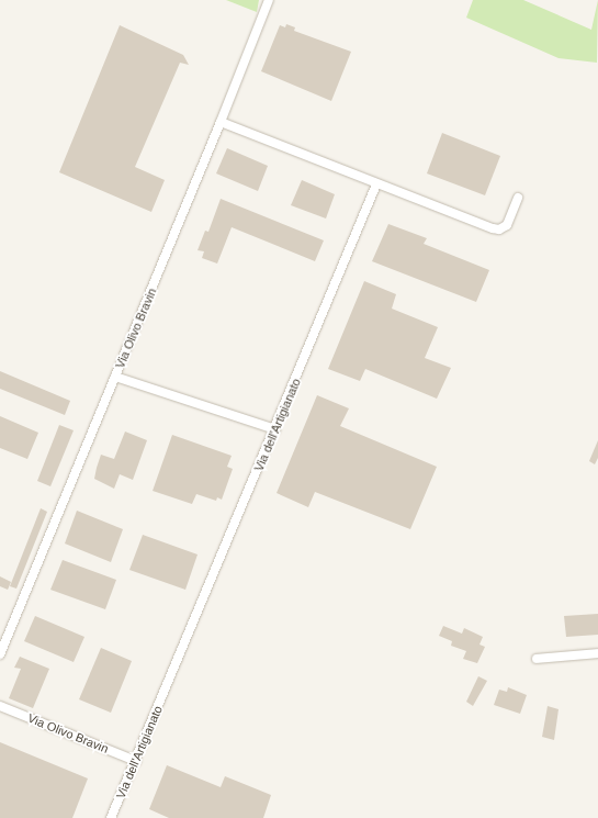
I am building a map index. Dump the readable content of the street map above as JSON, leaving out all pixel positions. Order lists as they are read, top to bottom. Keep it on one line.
{"streets":{"street":["Via Olivo Bravin","Via dell'Artigianato"]},"crossings":[["Via Olivo Bravin","Via dell'Artigianato"]]}
